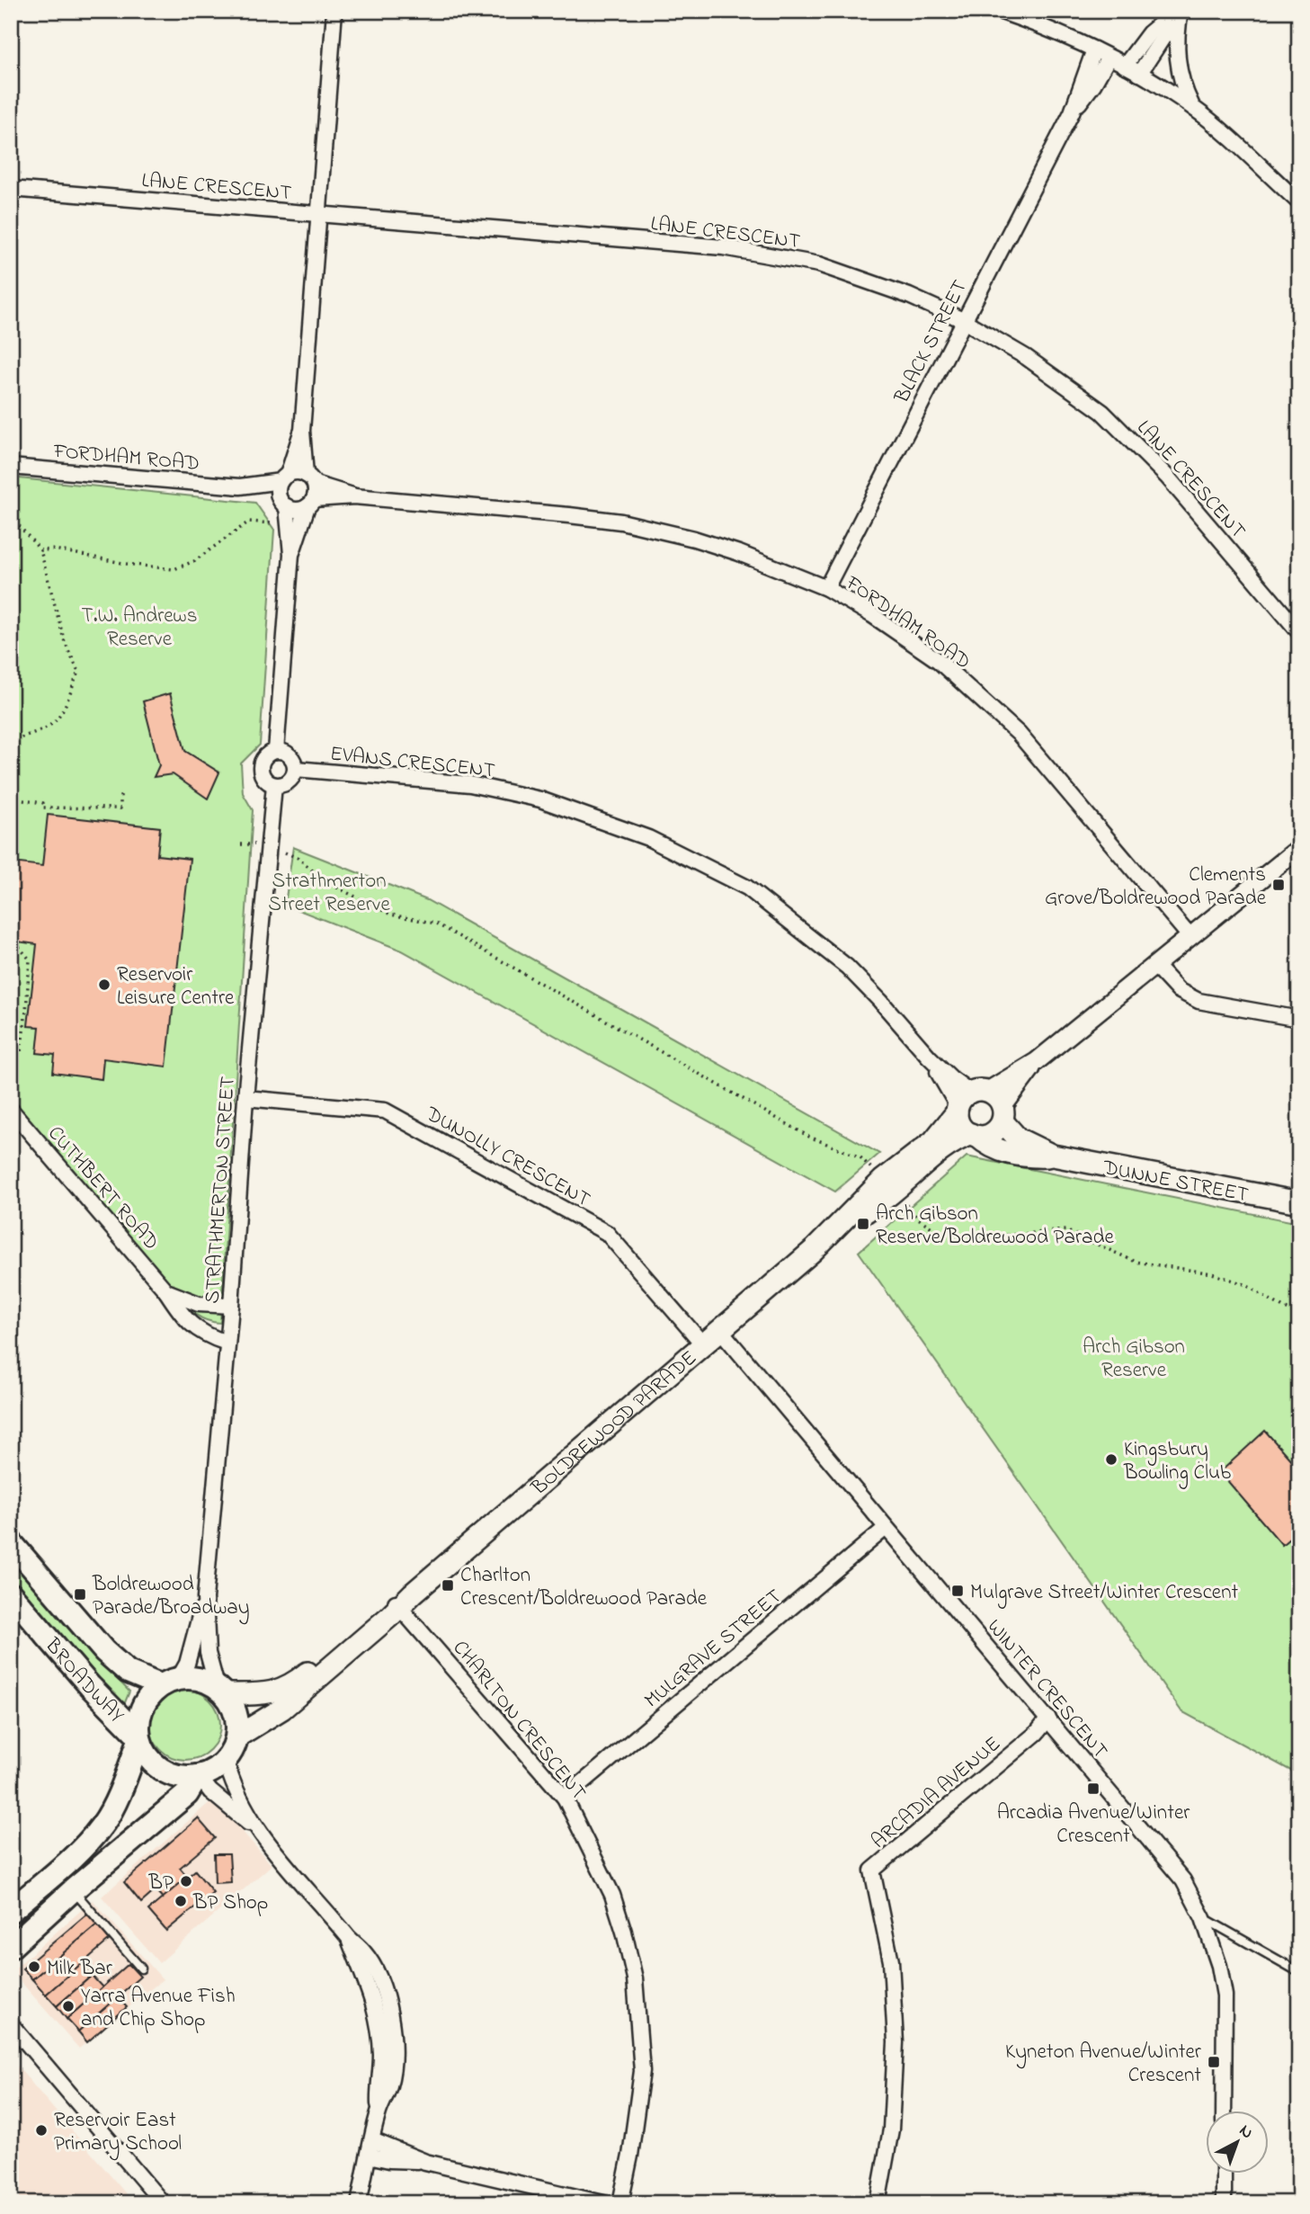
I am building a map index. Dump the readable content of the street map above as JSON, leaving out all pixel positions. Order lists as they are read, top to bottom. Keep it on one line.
{"streets":{"main road":["DUNNE STREET","BOLDREWOOD PARADE","BROADWAY"],"street":["LANE CRESCENT","BLACK STREET","FORDHAM ROAD","EVANS CRESCENT","DUNOLLY CRESCENT","CUTHBERT ROAD","STRATHMERTON STREET","MULGRAVE STREET","WINTER CRESCENT","CHARLTON CRESCENT","ARCADIA AVENUE"]},"crossings":[["LANE CRESCENT","BLACK STREET"],["BLACK STREET","FORDHAM ROAD"],["FORDHAM ROAD","BOLDREWOOD PARADE"],["EVANS CRESCENT","DUNNE STREET"],["EVANS CRESCENT","STRATHMERTON STREET"],["EVANS CRESCENT","BOLDREWOOD PARADE"],["DUNOLLY CRESCENT","STRATHMERTON STREET"],["DUNOLLY CRESCENT","BOLDREWOOD PARADE"],["DUNNE STREET","BOLDREWOOD PARADE"],["CUTHBERT ROAD","STRATHMERTON STREET"],["STRATHMERTON STREET","BOLDREWOOD PARADE"],["STRATHMERTON STREET","BROADWAY"],["BOLDREWOOD PARADE","BROADWAY"],["BOLDREWOOD PARADE","WINTER CRESCENT"],["BOLDREWOOD PARADE","CHARLTON CRESCENT"],["MULGRAVE STREET","WINTER CRESCENT"],["MULGRAVE STREET","CHARLTON CRESCENT"],["WINTER CRESCENT","ARCADIA AVENUE"]],"parks":["T.W. Andrews Reserve","Strathmerton Street Reserve","Arch Gibson Reserve"],"places":{"transit":["Clements Grove/Boldrewood Parade","Arch Gibson Reserve/Boldrewood Parade","Charlton Crescent/Boldrewood Parade","Mulgrave Street/Winter Crescent","Boldrewood Parade/Broadway","Arcadia Avenue/Winter Crescent","Kyneton Avenue/Winter Crescent"],"other":["Reservoir Leisure Centre","Kingsbury Bowling Club","BP","BP Shop","Milk Bar","Yarra Avenue Fish and Chip Shop","Reservoir East Primary School"]},"north":"top right"}
